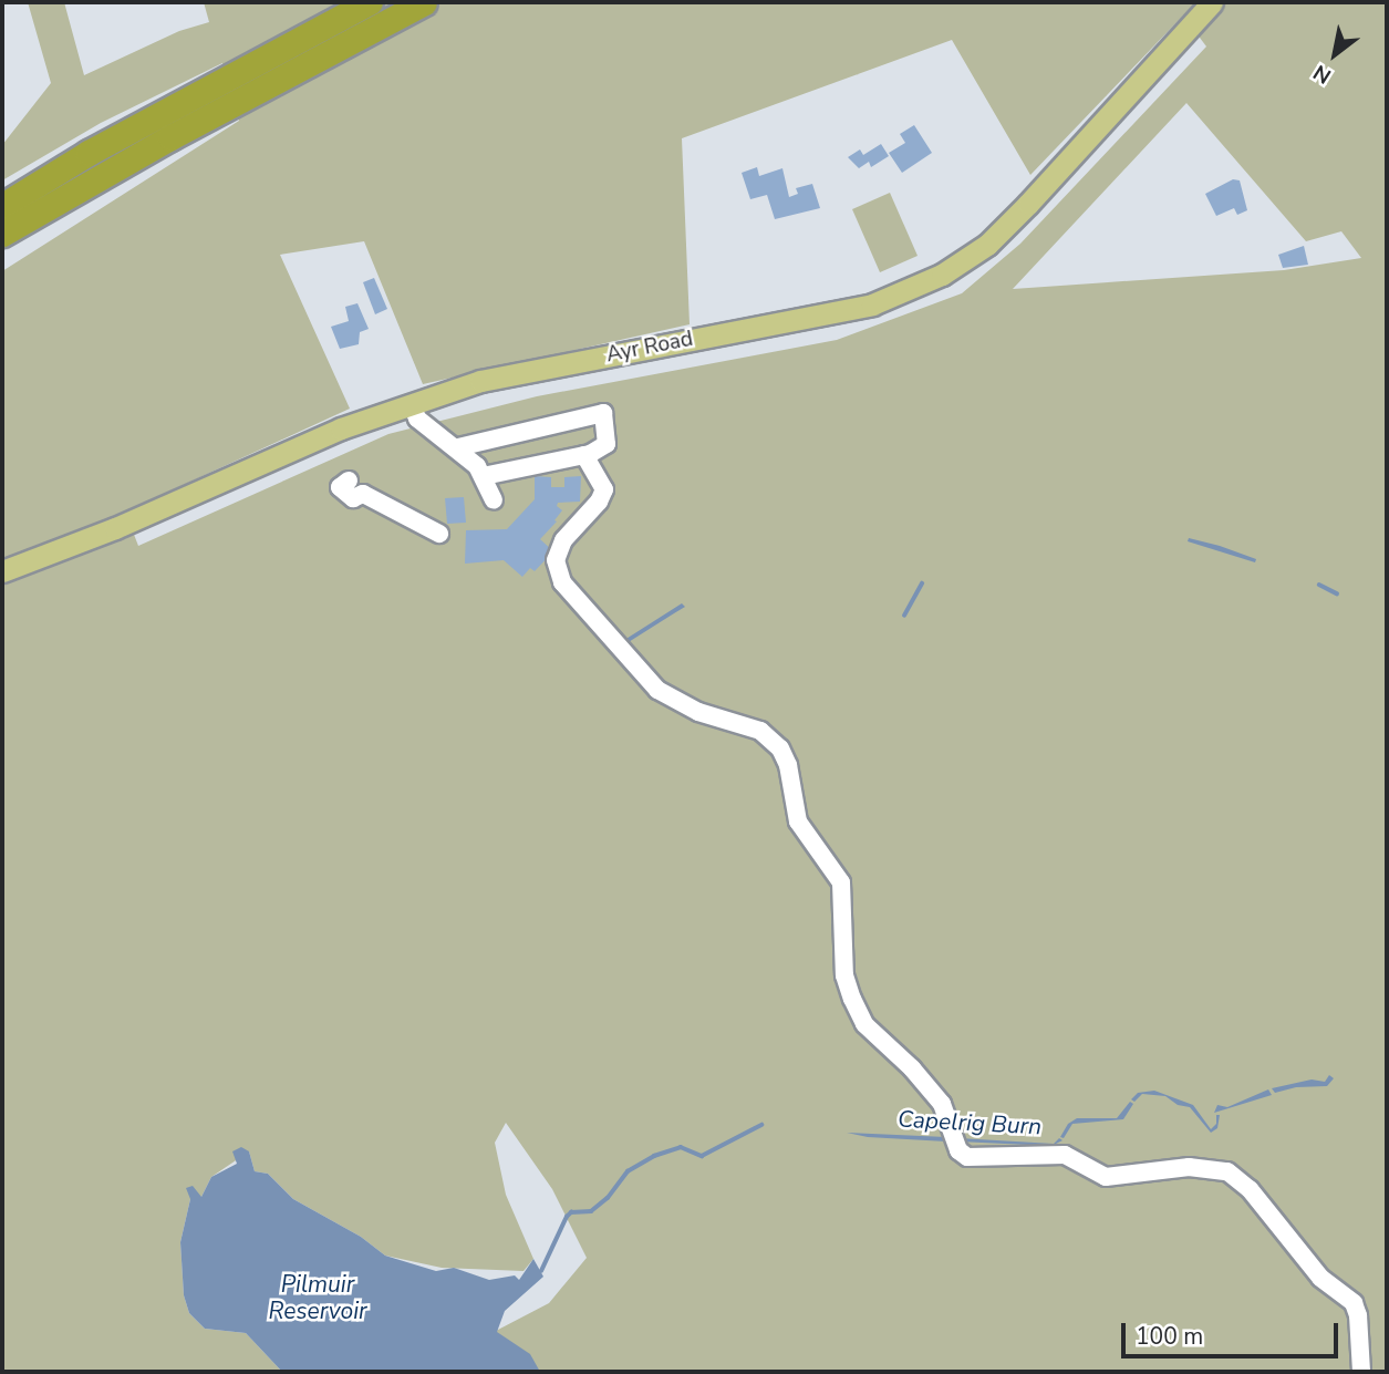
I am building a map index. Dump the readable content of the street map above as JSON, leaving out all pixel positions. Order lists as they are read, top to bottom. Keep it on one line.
{"streets":{"main road":["Ayr Road"]},"water":["Capelrig Burn","Pilmuir Reservoir"],"scale_bar":"100 m","north":"bottom left"}
